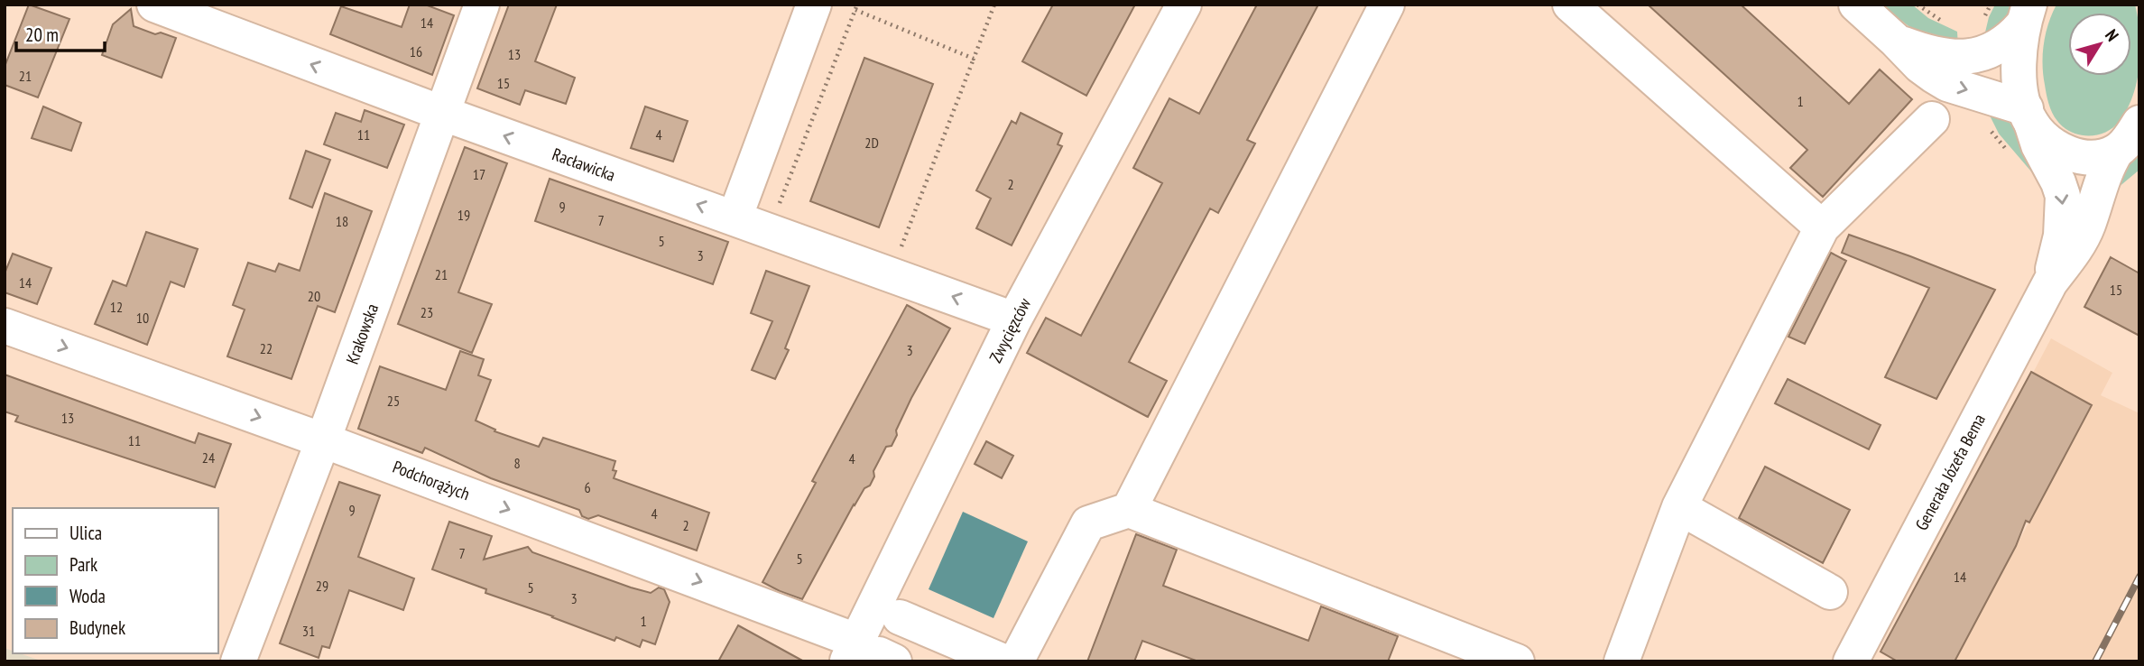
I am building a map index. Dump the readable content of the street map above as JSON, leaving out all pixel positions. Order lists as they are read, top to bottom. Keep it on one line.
{"streets":{"street":["Racławicka","Zwycięzców","Krakowska","Generała Józefa Bema","Podchorążych"]},"crossings":[["Racławicka","Zwycięzców"],["Racławicka","Krakowska"],["Zwycięzców","Podchorążych"],["Krakowska","Podchorążych"]],"one_way":["Racławicka","Podchorążych"],"house_numbers":["14","16","13","21","15","1","11","4","2D","17","2","9","19","7","18","5","3","21","14","15","20","12","23","10","22","3","25","13","11","24","4","8","6","9","4","2","7","5","14","29","5","3","1","31"],"legend":["Ulica","Park","Woda","Budynek"],"scale_bar":"20 m","north":"top right"}
